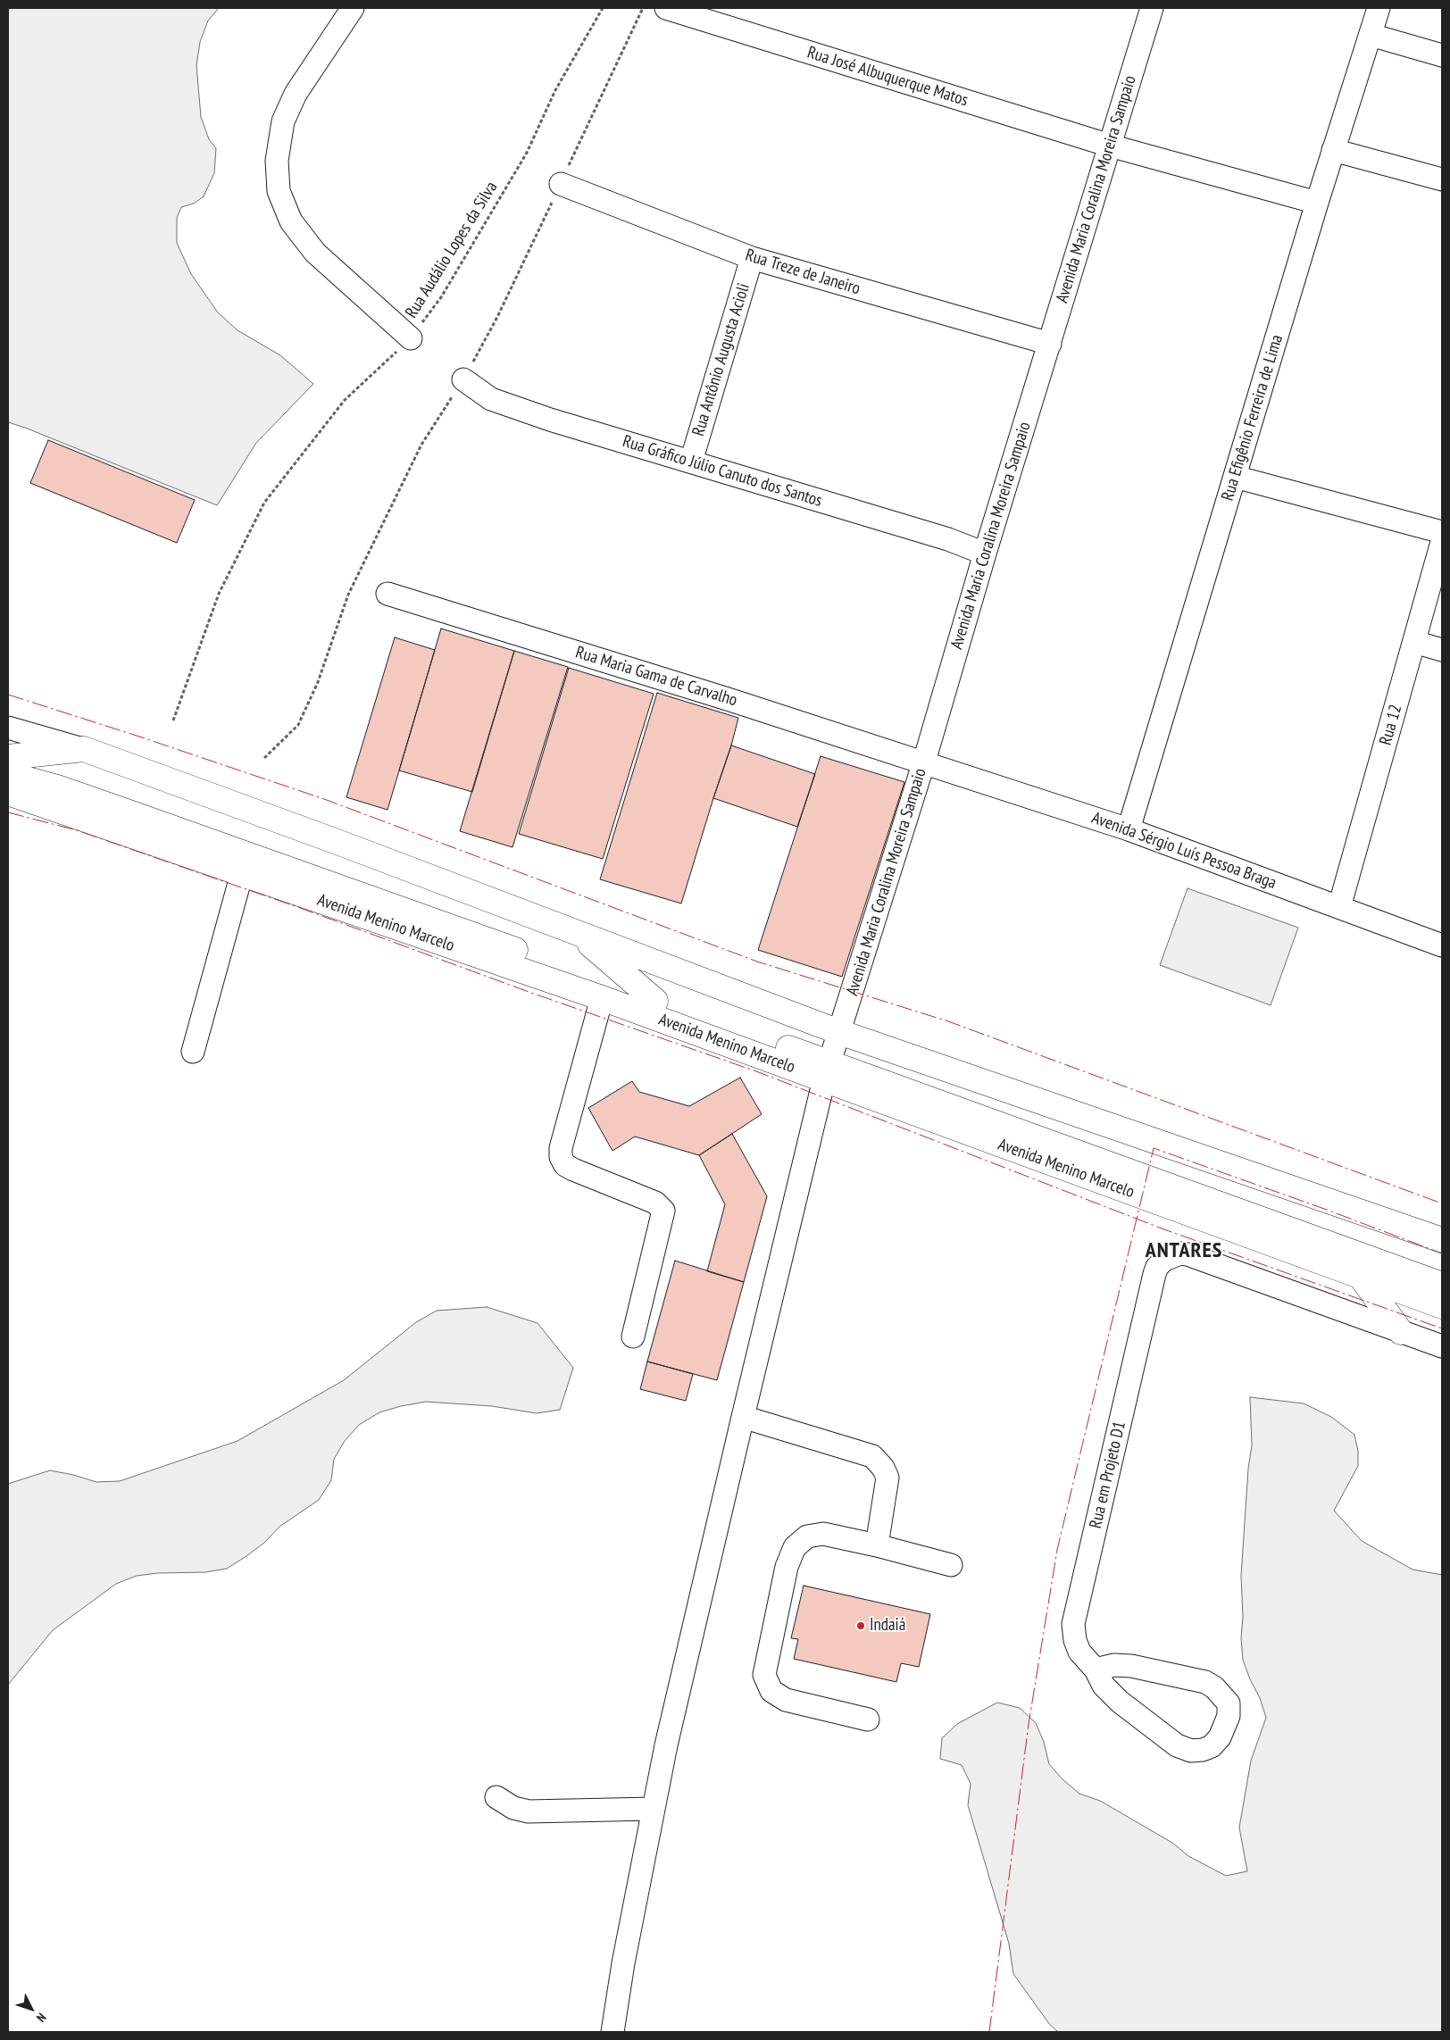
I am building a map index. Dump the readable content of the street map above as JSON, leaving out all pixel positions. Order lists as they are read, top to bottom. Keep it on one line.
{"streets":{"main road":["Avenida Menino Marcelo"],"street":["Rua José Albuquerque Matos","Avenida Maria Coralina Moreira Sampaio","Rua Treze de Janeiro","Rua Antônio Augusta Acioli","Rua Efigênio Ferreira de Lima","Rua Gráfico Júlio Canuto dos Santos","Rua Maria Gama de Carvalho","Rua 12","Avenida Sérgio Luís Pessoa Braga","Rua em Projeto D1"],"path":["Rua Audálio Lopes da Silva"]},"crossings":[["Rua José Albuquerque Matos","Avenida Maria Coralina Moreira Sampaio"],["Rua José Albuquerque Matos","Rua Efigênio Ferreira de Lima"],["Avenida Maria Coralina Moreira Sampaio","Rua Treze de Janeiro"],["Avenida Maria Coralina Moreira Sampaio","Rua Gráfico Júlio Canuto dos Santos"],["Avenida Maria Coralina Moreira Sampaio","Rua Maria Gama de Carvalho"],["Avenida Maria Coralina Moreira Sampaio","Avenida Sérgio Luís Pessoa Braga"],["Avenida Maria Coralina Moreira Sampaio","Avenida Menino Marcelo"],["Rua Treze de Janeiro","Rua Antônio Augusta Acioli"],["Rua Antônio Augusta Acioli","Rua Gráfico Júlio Canuto dos Santos"],["Rua Efigênio Ferreira de Lima","Avenida Sérgio Luís Pessoa Braga"],["Rua Maria Gama de Carvalho","Avenida Sérgio Luís Pessoa Braga"],["Rua 12","Avenida Sérgio Luís Pessoa Braga"]],"districts":["ANTARES"],"places":["Indaiá"],"north":"bottom right"}
